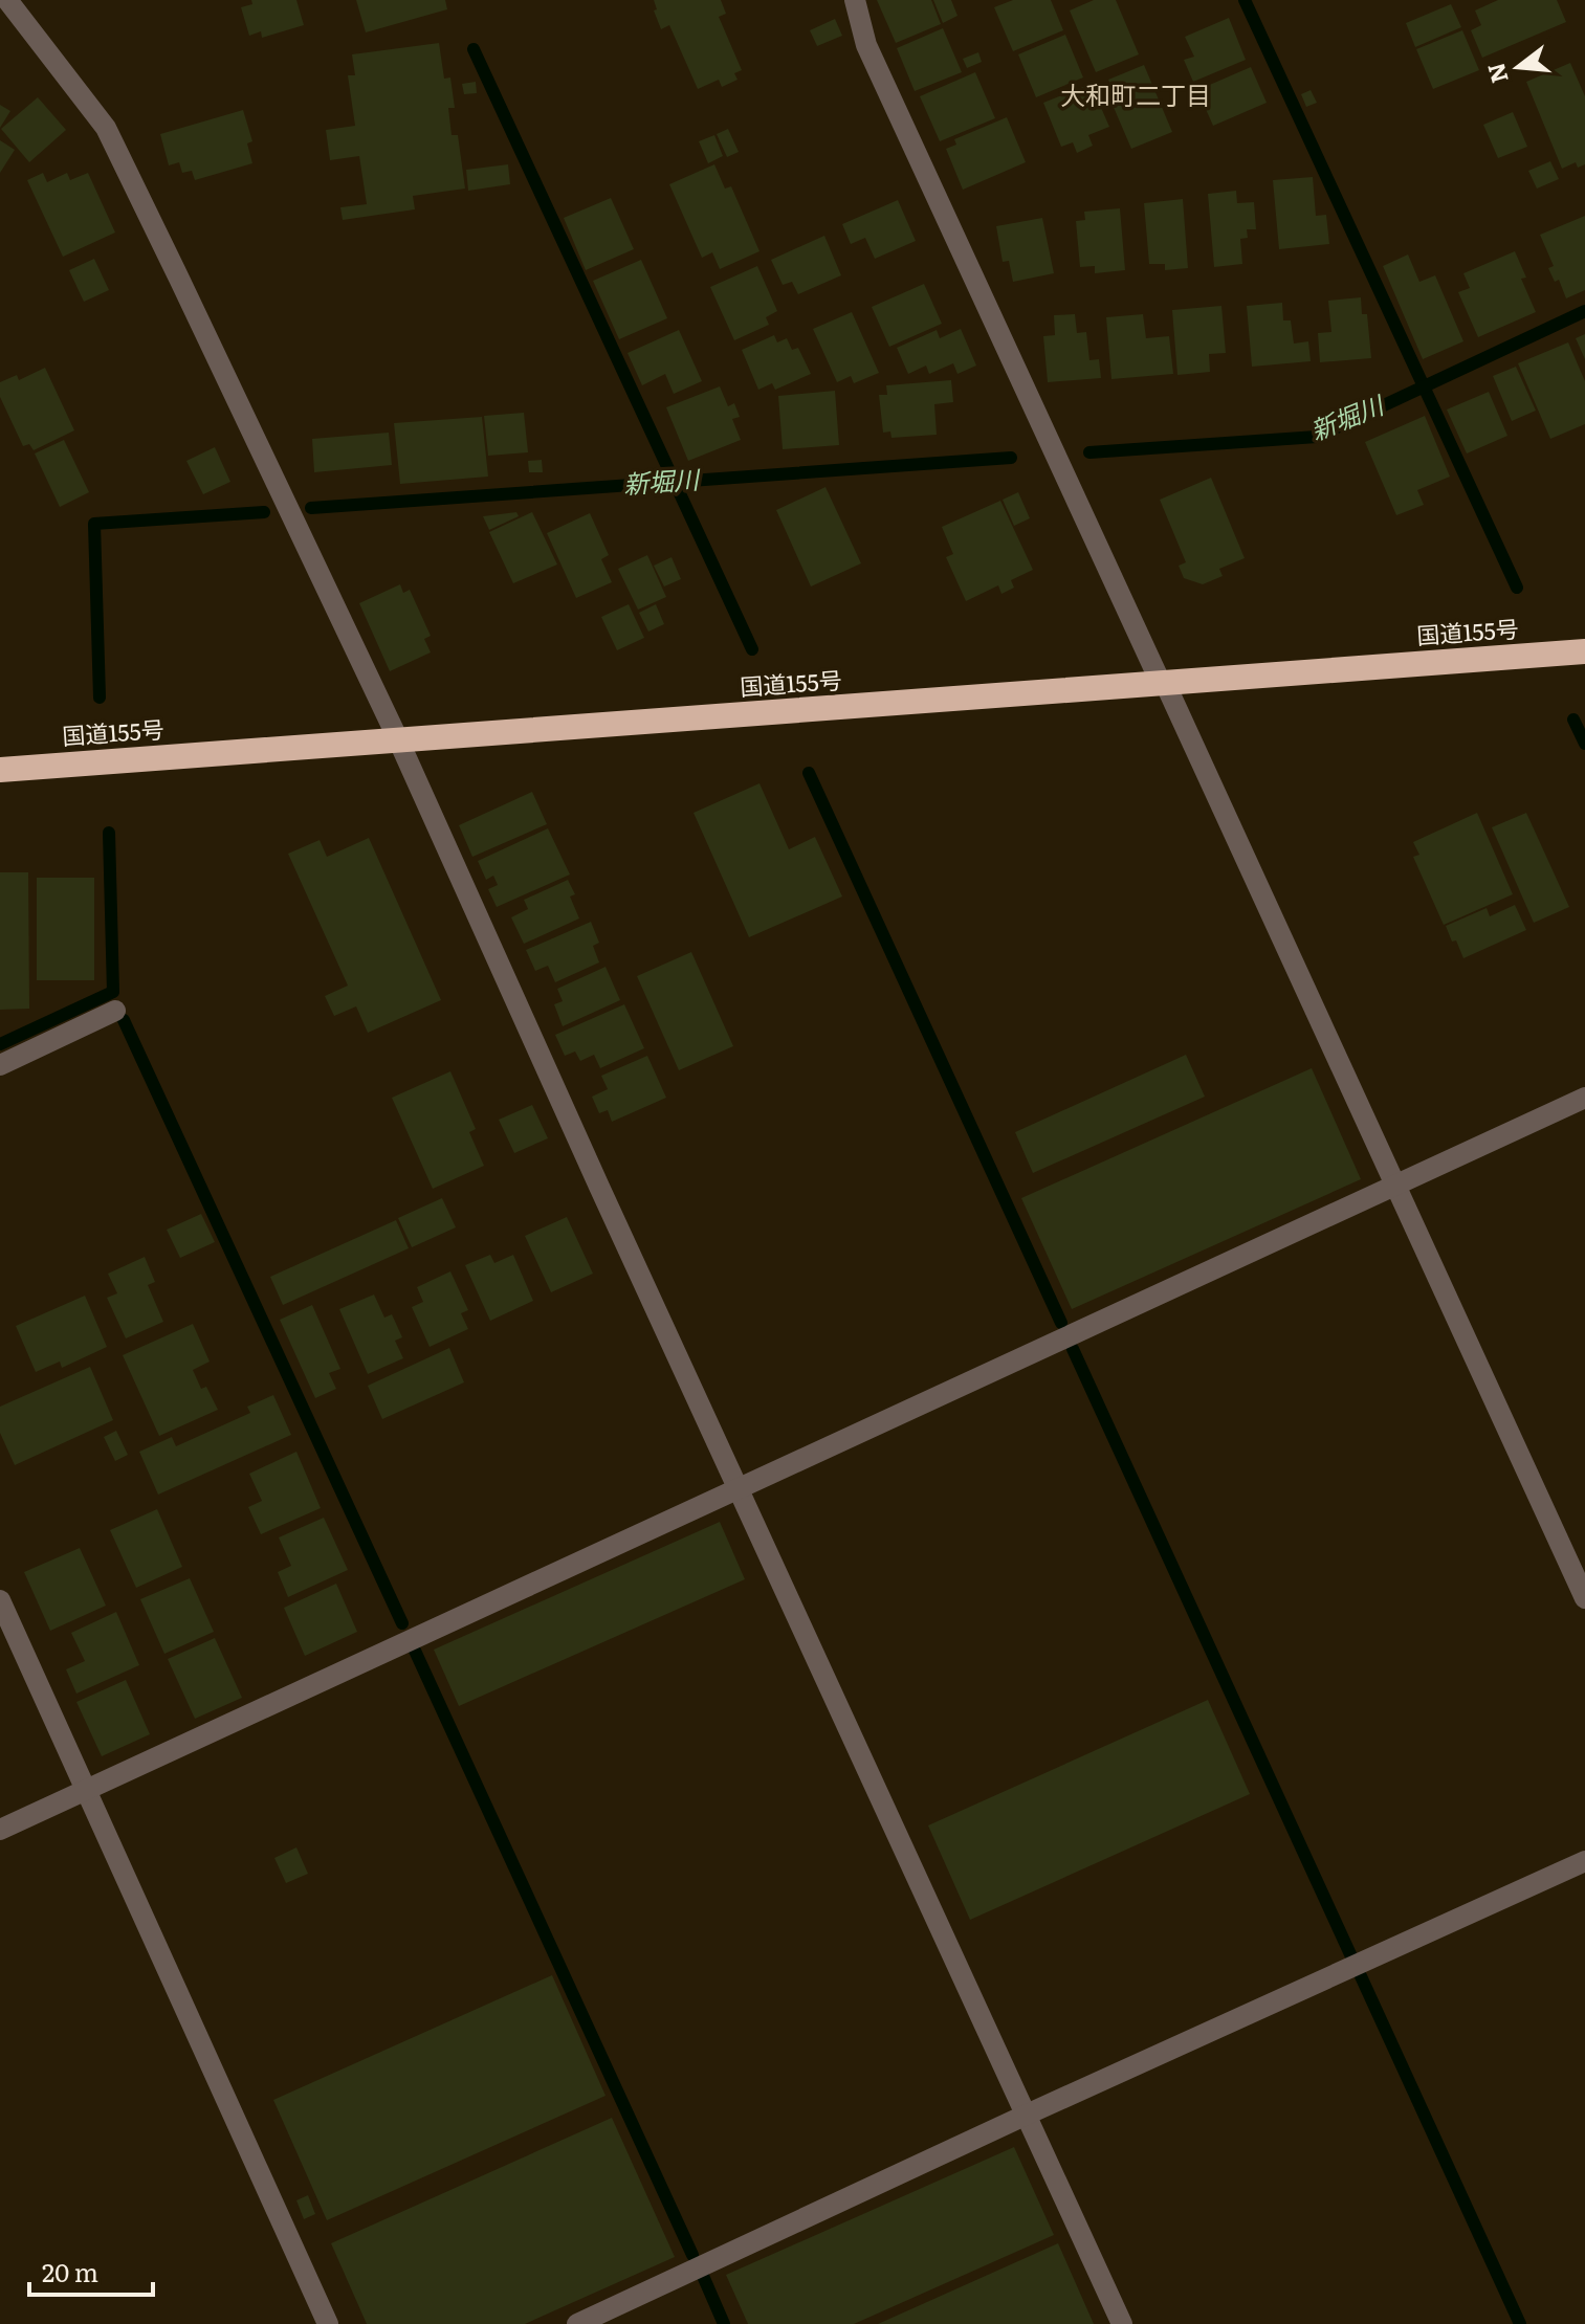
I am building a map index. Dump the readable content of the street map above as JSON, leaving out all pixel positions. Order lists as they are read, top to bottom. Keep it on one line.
{"streets":{"highway":["国道155号"]},"districts":["大和町二丁目"],"water":["新堀川"],"scale_bar":"20 m","north":"left"}
